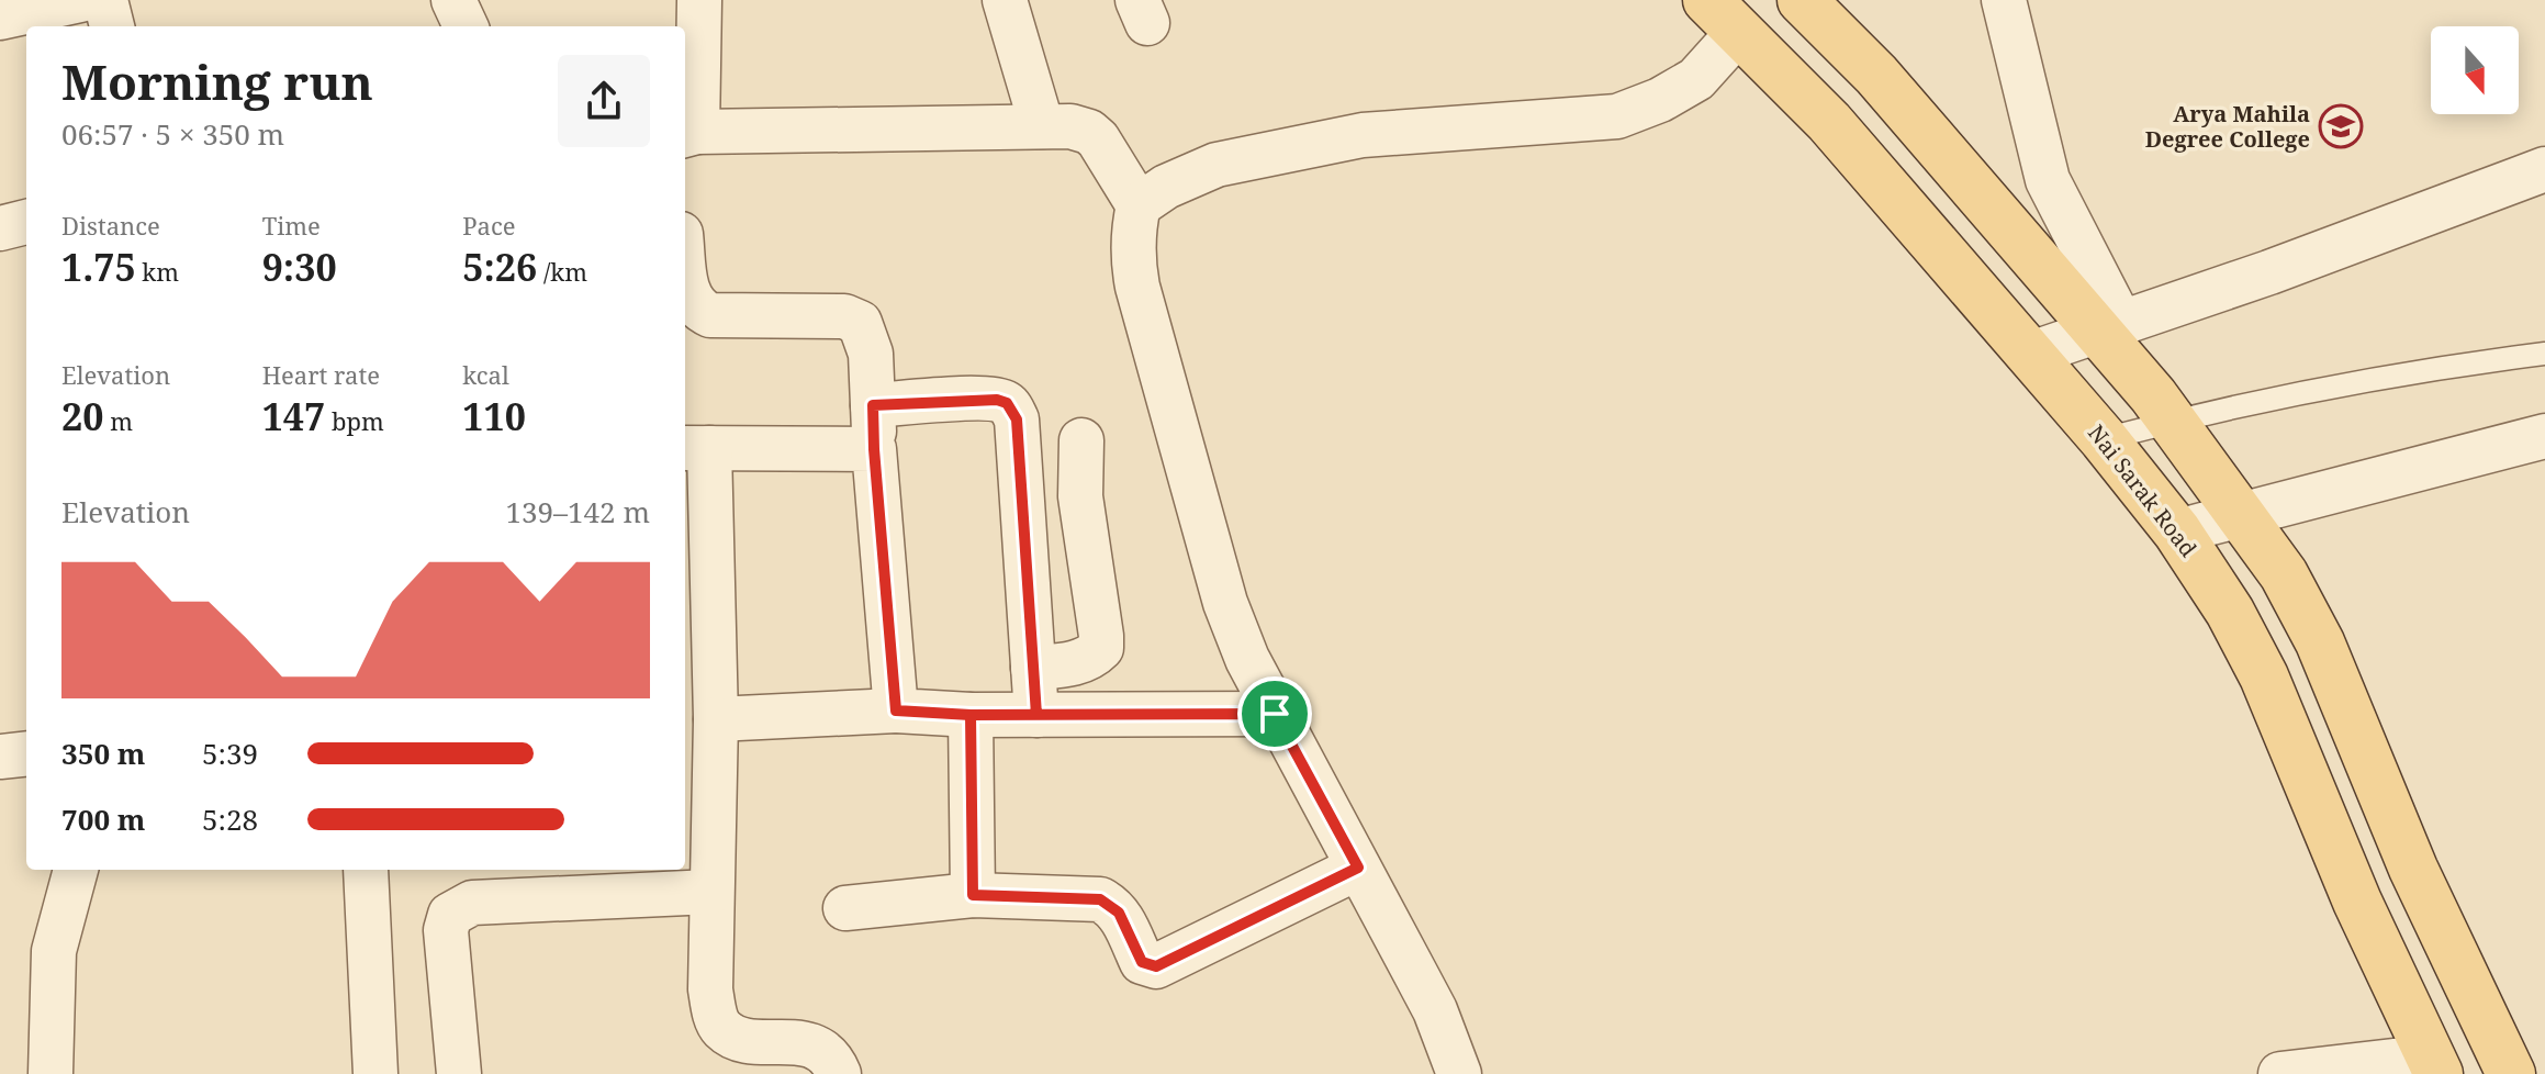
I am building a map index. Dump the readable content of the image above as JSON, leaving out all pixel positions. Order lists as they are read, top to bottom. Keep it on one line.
{"streets":{"main road":["Nai Sarak Road"]},"places":{"school or university":["Arya Mahila Degree College"]},"north":"bottom","page":{"heading":["Morning run","06:57 · 5 × 350 m"],"stats":[["Distance","1.75 km"],["Time","9:30"],["Pace","5:26 /km"],["Elevation","20 m"],["Heart rate","147 bpm"],["kcal","110"]],"chart":["Elevation","139–142 m"],"list":[{"name":"350 m","note":"5:39"},{"name":"700 m","note":"5:28"}]}}
